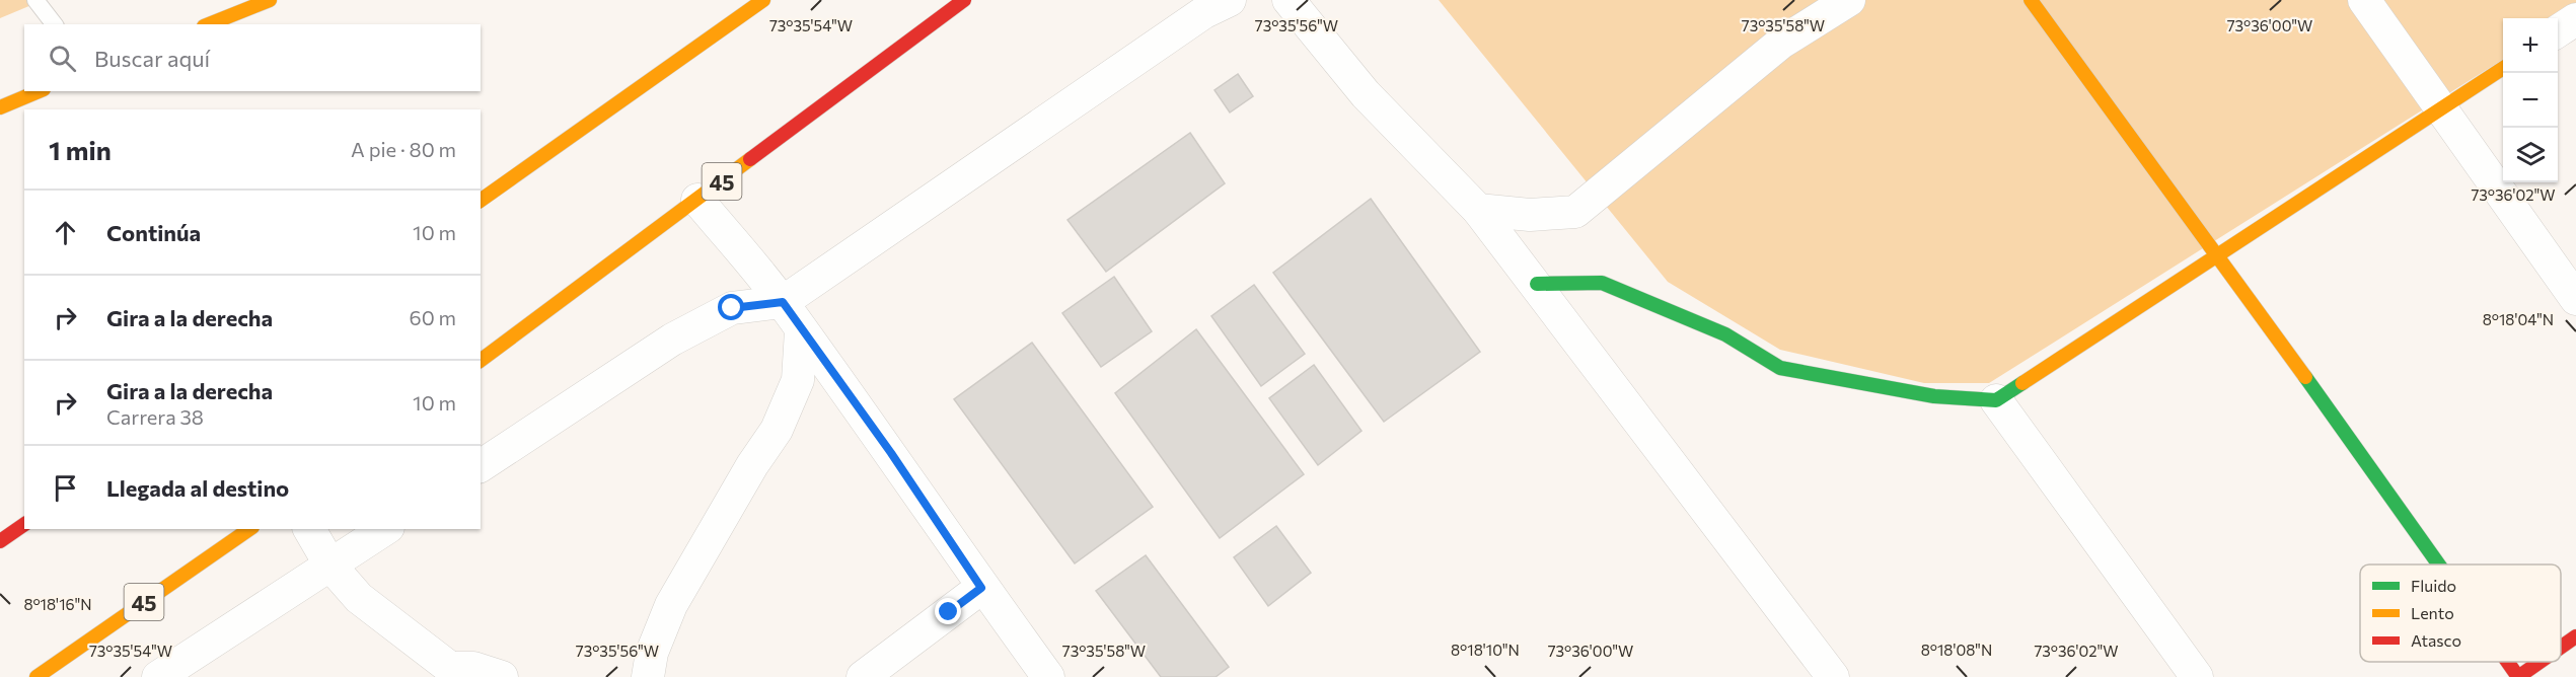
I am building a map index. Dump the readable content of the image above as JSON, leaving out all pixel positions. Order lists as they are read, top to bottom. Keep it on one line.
{"streets":{"main road":["45"]},"legend":["Fluido","Lento","Atasco"],"page":{"map_buttons":["+","−"],"search":"Buscar aquí","heading":["1 min","A pie · 80 m"],"list":[["Continúa","10 m"],["Gira a la derecha","60 m"],["Gira a la derecha","Carrera 38","10 m"],"Llegada al destino"]},"coordinates":["73°35'54\"W","73°35'56\"W","73°35'58\"W","73°36'00\"W","73°36'02\"W","8°18'04\"N","8°18'16\"N","8°18'10\"N","8°18'08\"N"]}
